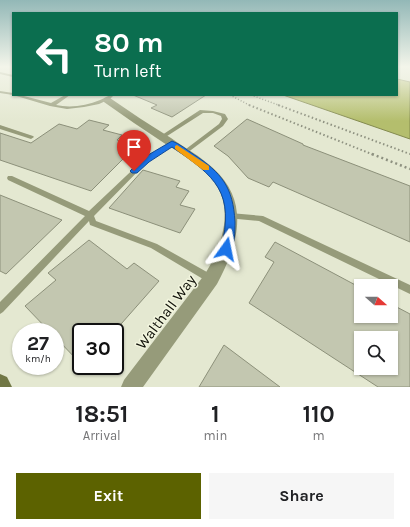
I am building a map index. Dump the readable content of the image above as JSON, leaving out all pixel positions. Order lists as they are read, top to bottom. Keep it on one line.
{"streets":{"street":["Walthall Way"]},"north":"right","page":{"turn":["80 m","Turn left"],"speed":"27 km/h","limit":"30","eta":["18:51","Arrival","1","min","110","m"],"buttons":["Exit","Share"]}}
